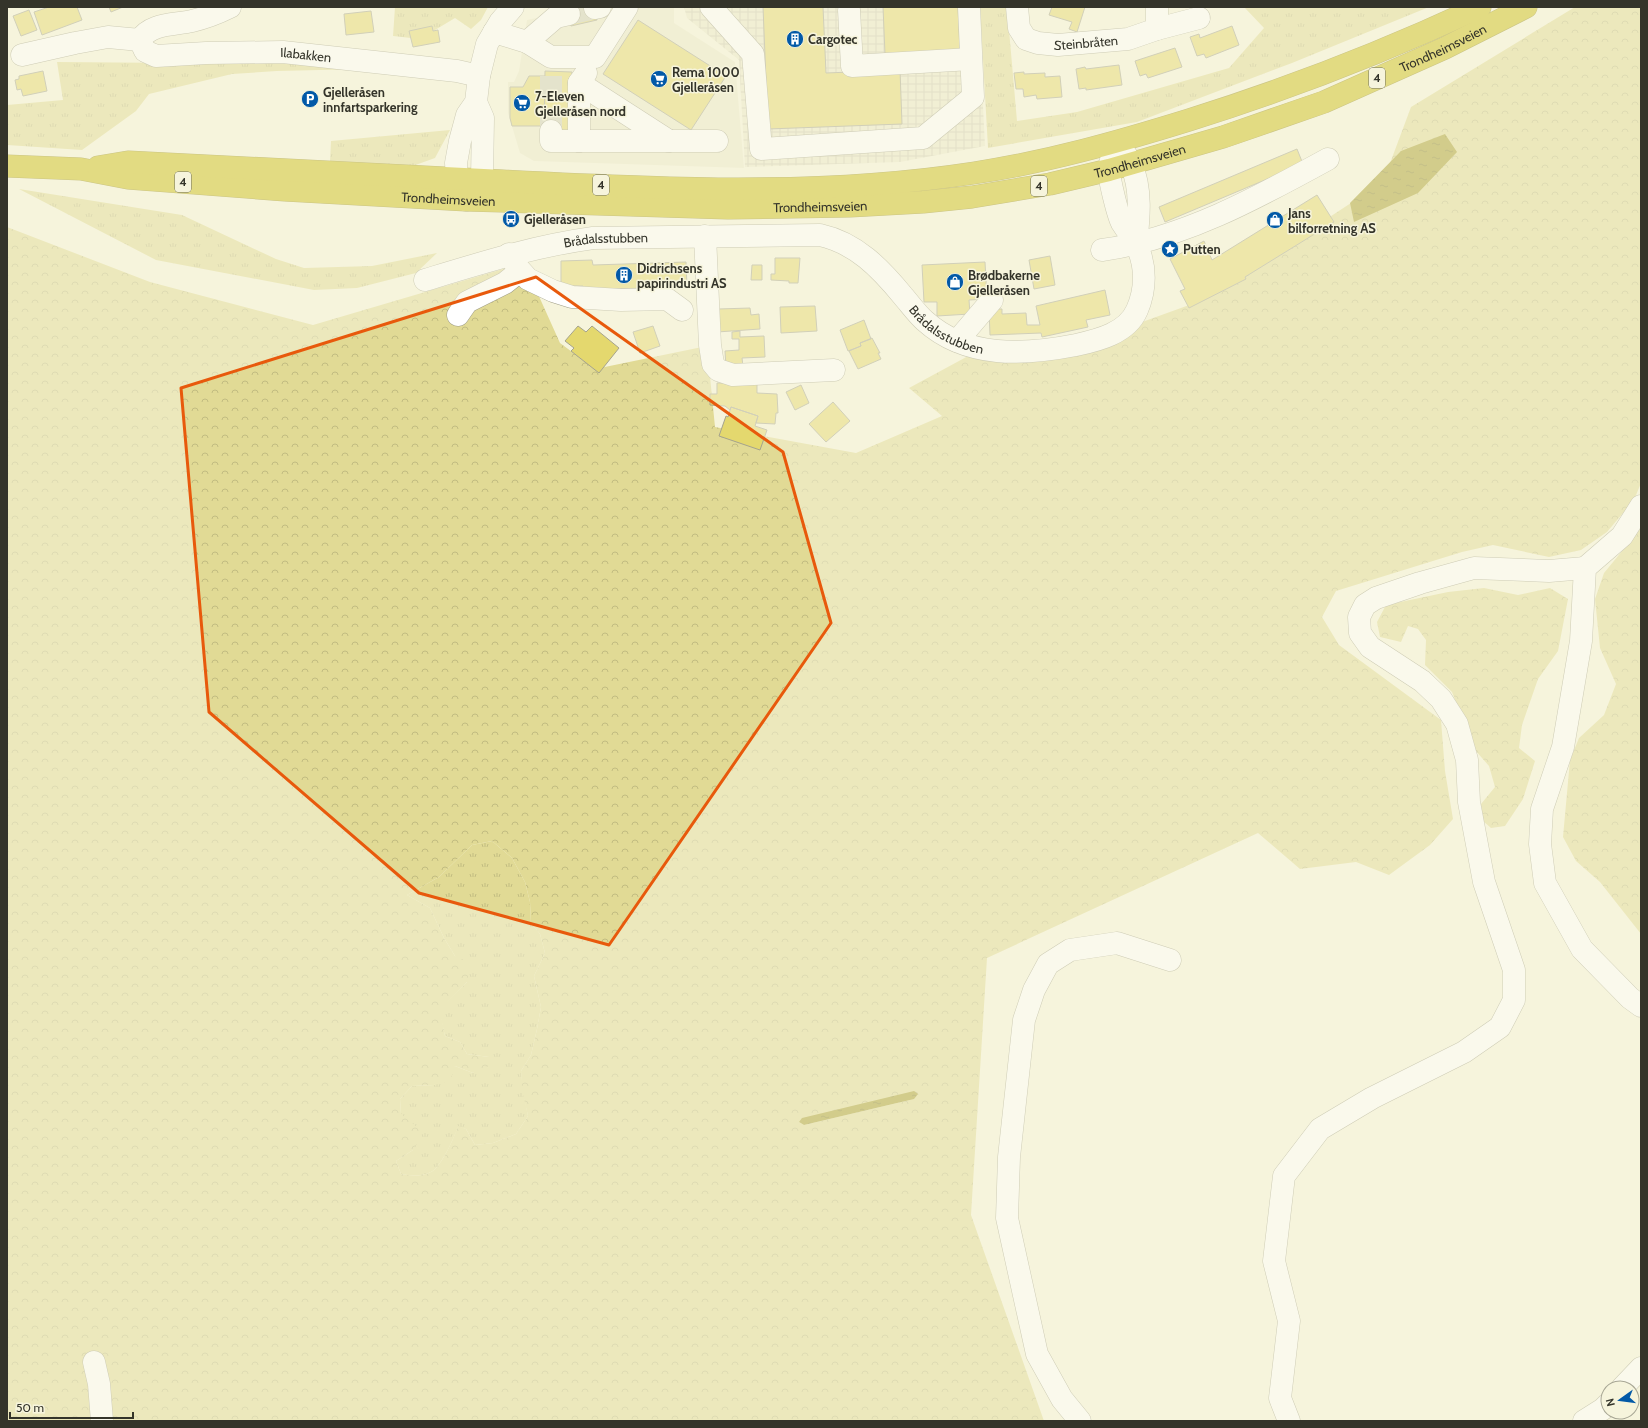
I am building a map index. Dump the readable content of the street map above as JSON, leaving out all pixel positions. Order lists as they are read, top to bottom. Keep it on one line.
{"streets":{"highway":["Trondheimsveien","4"],"street":["Steinbråten","Ilabakken","Brådalsstubben"]},"crossings":[["Trondheimsveien","Brådalsstubben"]],"places":{"building":["Cargotec","Didrichsens papirindustri AS"],"supermarket":["Rema 1000 Gjelleråsen","7-Eleven Gjelleråsen nord"],"parking":["Gjelleråsen innfartsparkering"],"bus stop":["Gjelleråsen"],"shop":["Jans bilforretning AS","Brødbakerne Gjelleråsen"],"place":["Putten"]},"scale_bar":"50 m","north":"left"}
